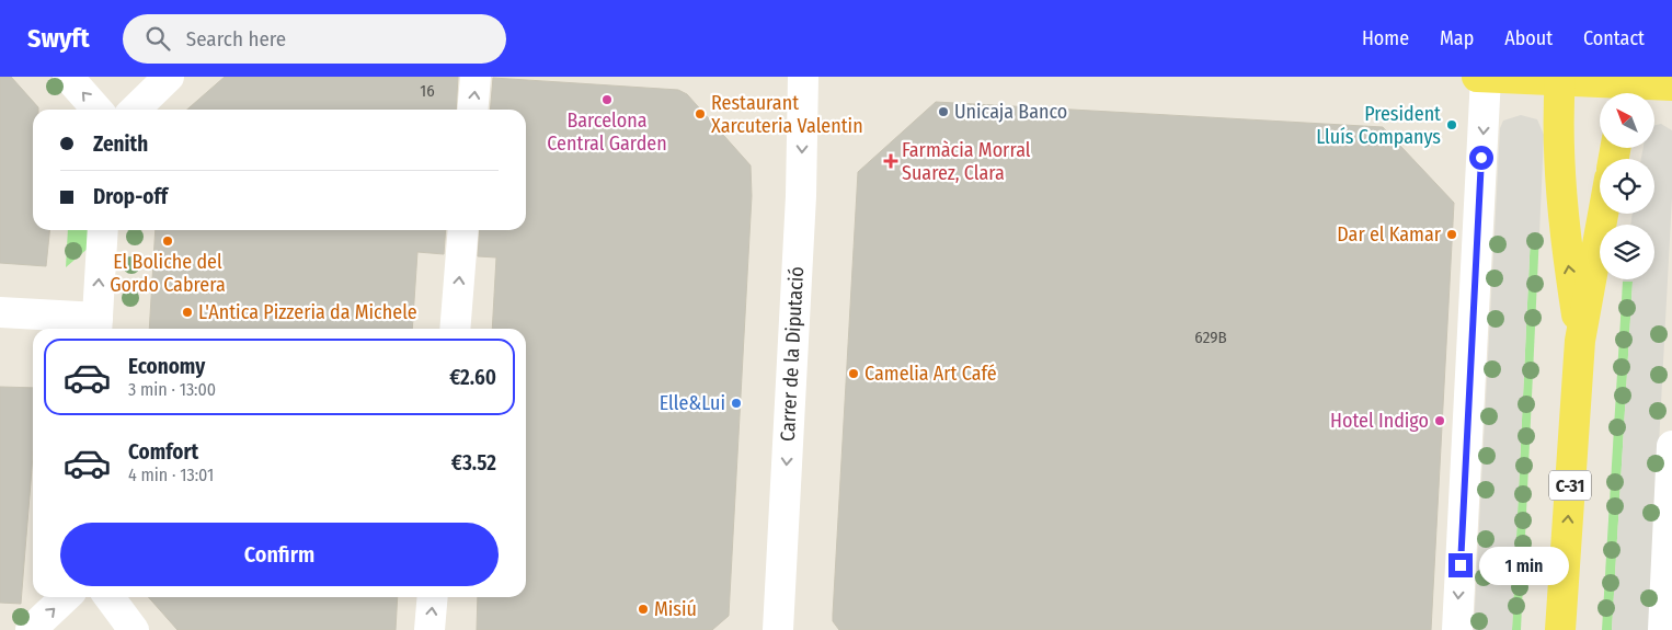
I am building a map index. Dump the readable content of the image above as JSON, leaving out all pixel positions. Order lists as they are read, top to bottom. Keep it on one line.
{"streets":{"main road":["C-31"],"street":["Carrer de la Diputació"]},"one_way":["Carrer de la Diputació"],"places":{"other":["Barcelona Central Garden","Unicaja Banco","Restaurant Xarcuteria Valentin","President Lluís Companys","Dar el Kamar","El Boliche del Gordo Cabrera","L'Antica Pizzeria da Michele","Camelia Art Café","Elle&Lui","Hotel Indigo","Misiú"],"health":["Farmàcia Morral Suarez, Clara"]},"house_numbers":["16","629B"],"north":"top left","page":{"header":"Swyft","search":"Search here","nav":["Home","Map","About","Contact"],"banner":["Zenith","Drop-off"],"list":[{"name":"Economy","note":"3 min · 13:00","value":"€2.60"},{"name":"Comfort","note":"4 min · 13:01","value":"€3.52"}],"buttons":"Confirm","bubble":"1 min"}}
